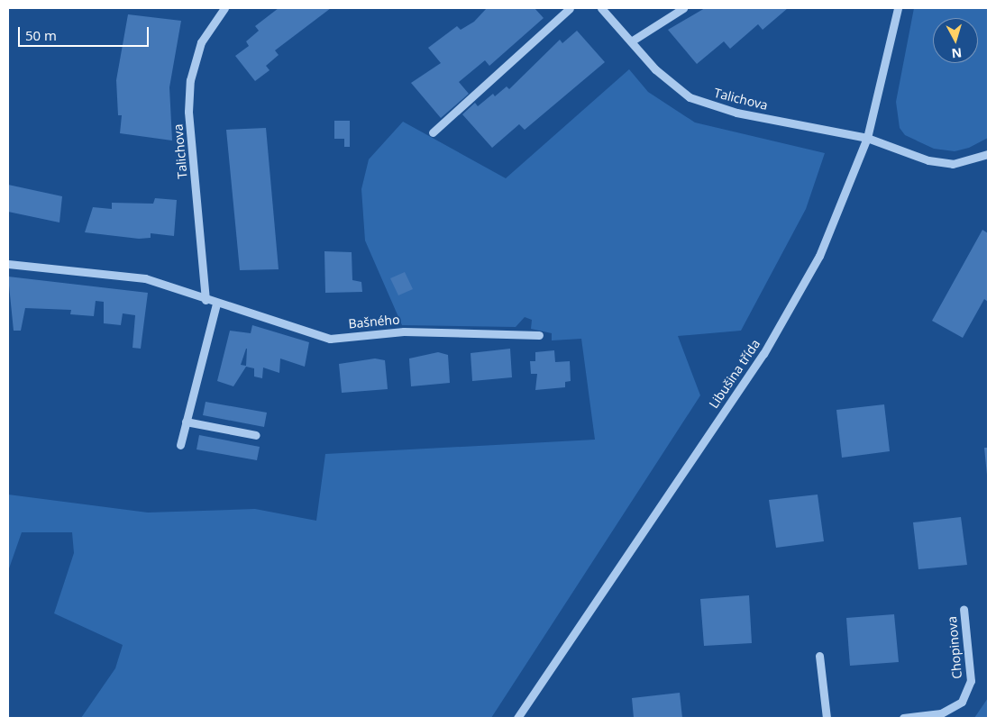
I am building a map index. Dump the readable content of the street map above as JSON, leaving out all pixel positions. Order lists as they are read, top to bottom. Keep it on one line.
{"streets":{"street":["Talichova","Bašného","Libušina třída","Chopinova"]},"crossings":[["Talichova","Bašného"],["Talichova","Libušina třída"]],"scale_bar":"50 m","north":"bottom"}
